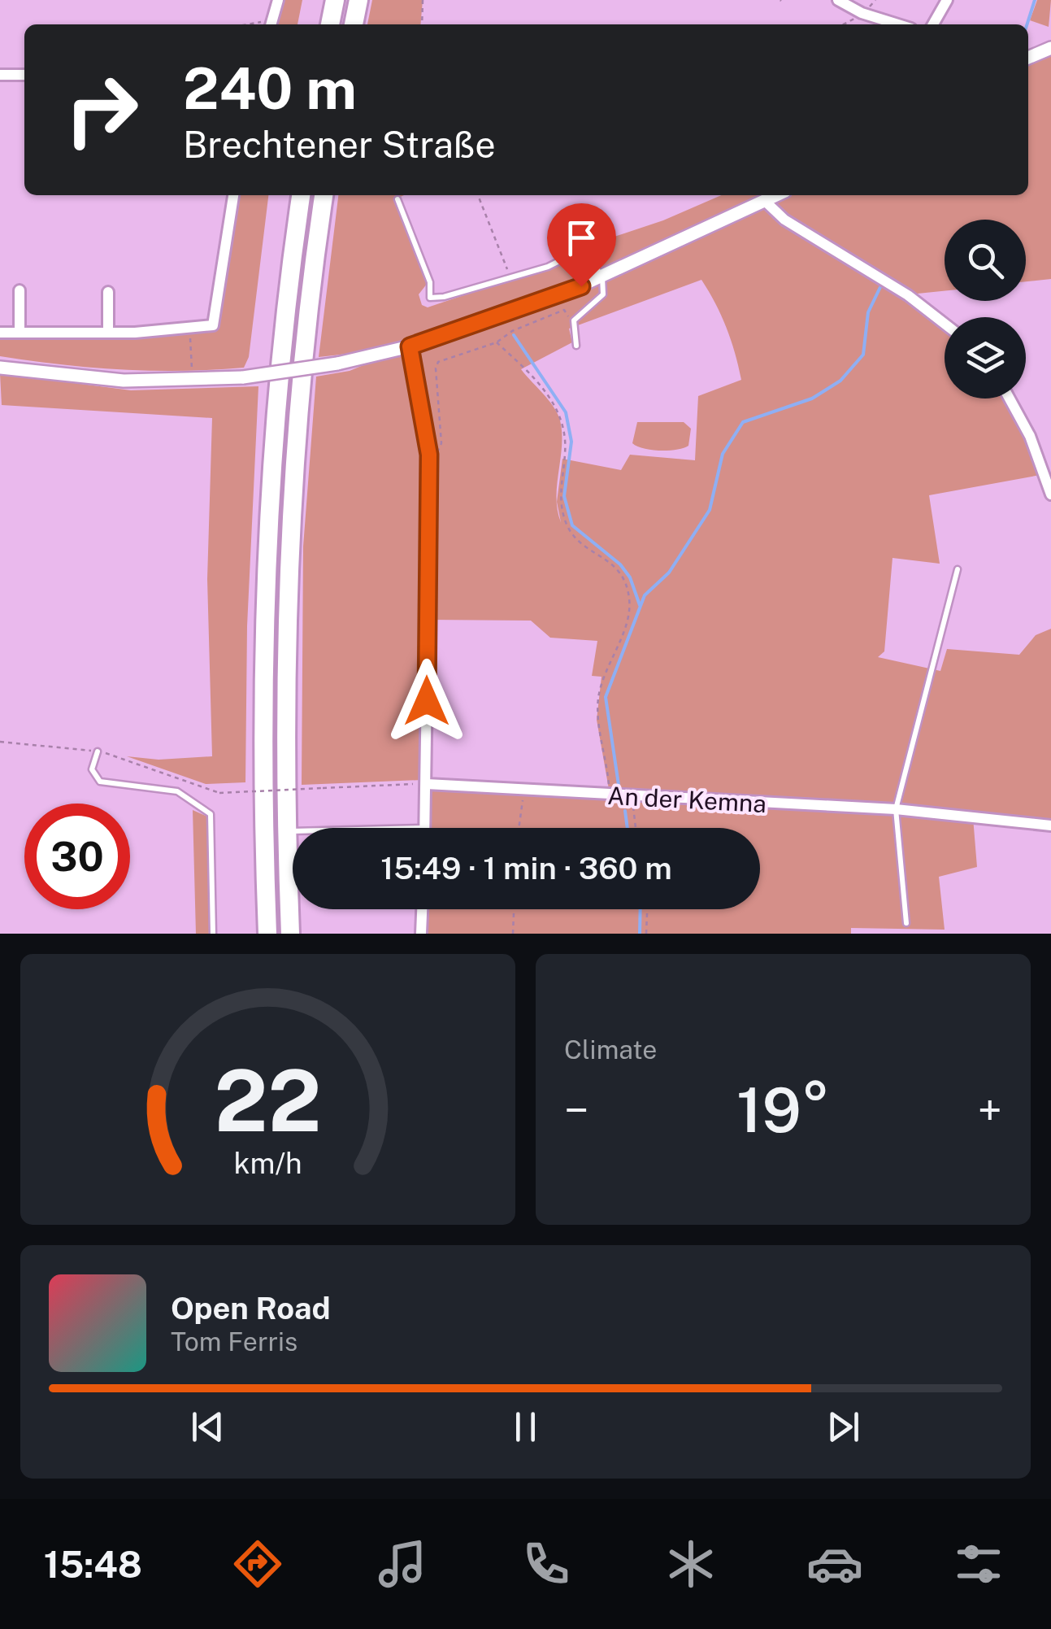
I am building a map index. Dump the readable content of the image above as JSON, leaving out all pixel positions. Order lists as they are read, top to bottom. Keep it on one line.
{"streets":{"street":["An der Kemna"]},"page":{"turn":["240 m","Brechtener Straße"],"limit":"30","trip":"15:49 · 1 min · 360 m","tile":"Climate","heat":["−","19°","+"],"song":["Open Road","Tom Ferris"],"tabs":"15:48","gauge":["22","km/h"]}}
